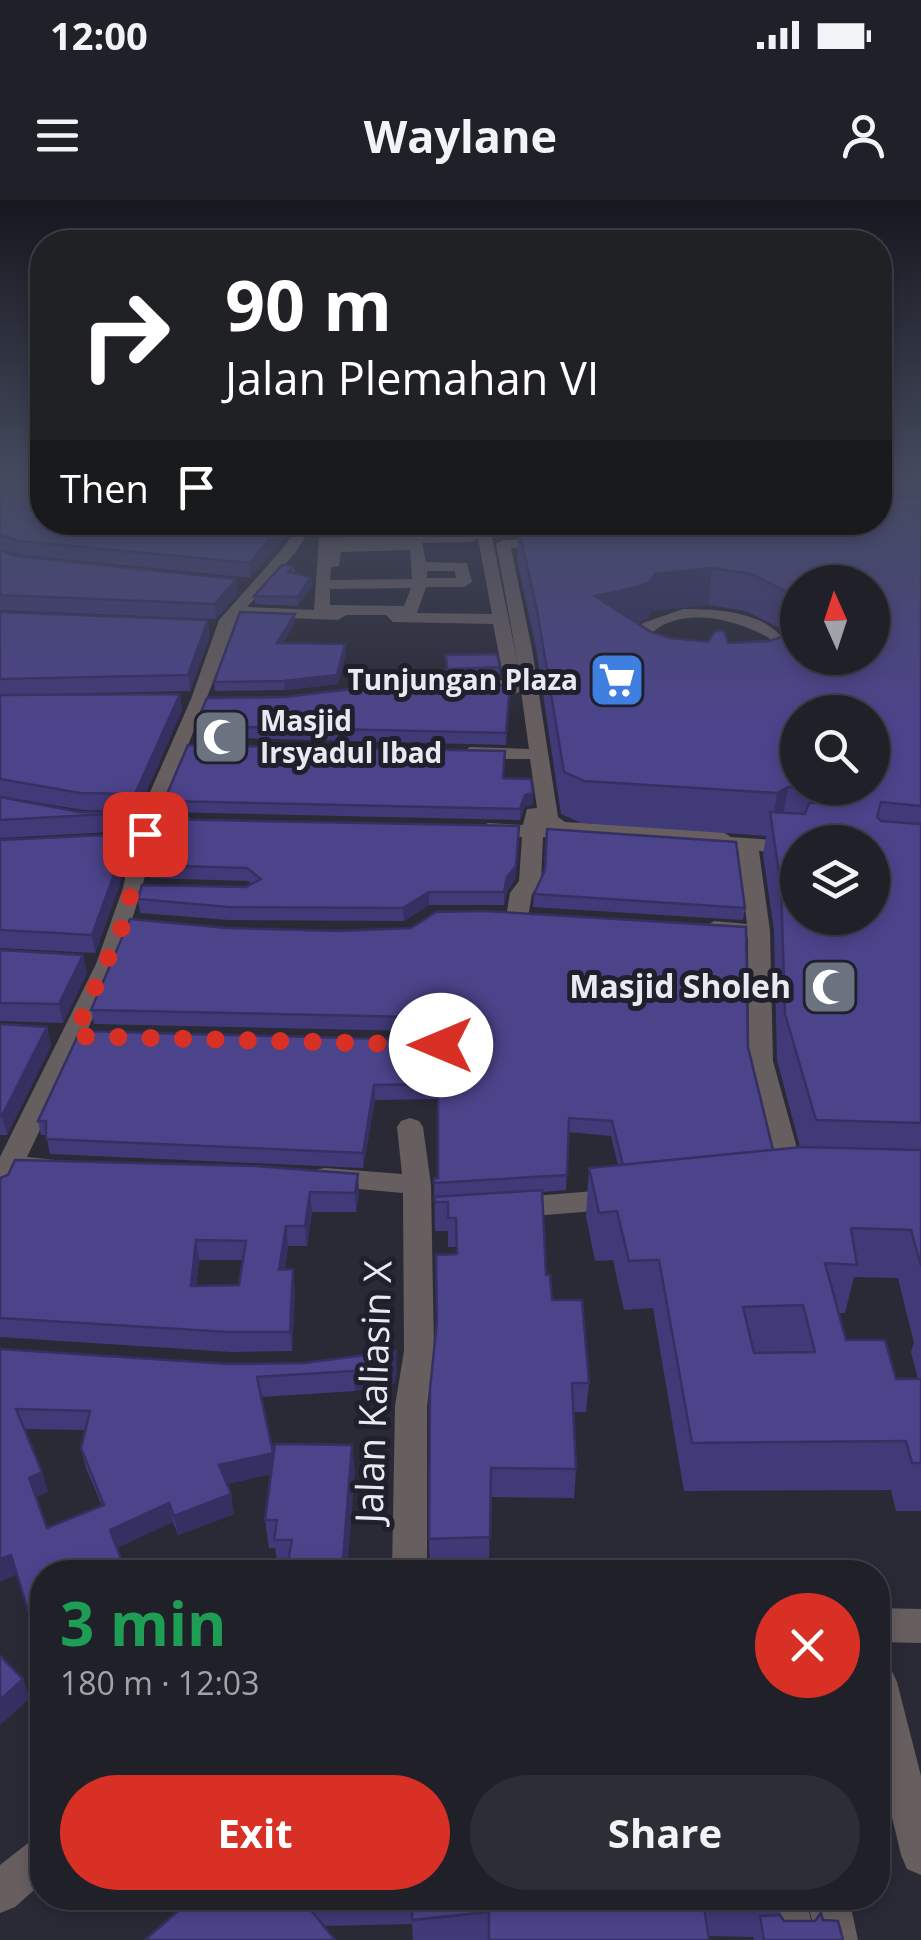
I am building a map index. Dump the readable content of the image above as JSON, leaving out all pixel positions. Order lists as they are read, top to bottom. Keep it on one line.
{"streets":{"street":["Jalan Kaliasin X"]},"places":{"supermarket":["Tunjungan Plaza"],"mosque":["Masjid Irsyadul Ibad","Masjid Sholeh"]},"north":"top","page":{"status":"12:00","header":"Waylane","turn":["90 m","Jalan Plemahan VI"],"then":"Then","heading":["3 min","180 m · 12:03"],"buttons":["Exit","Share"]}}
